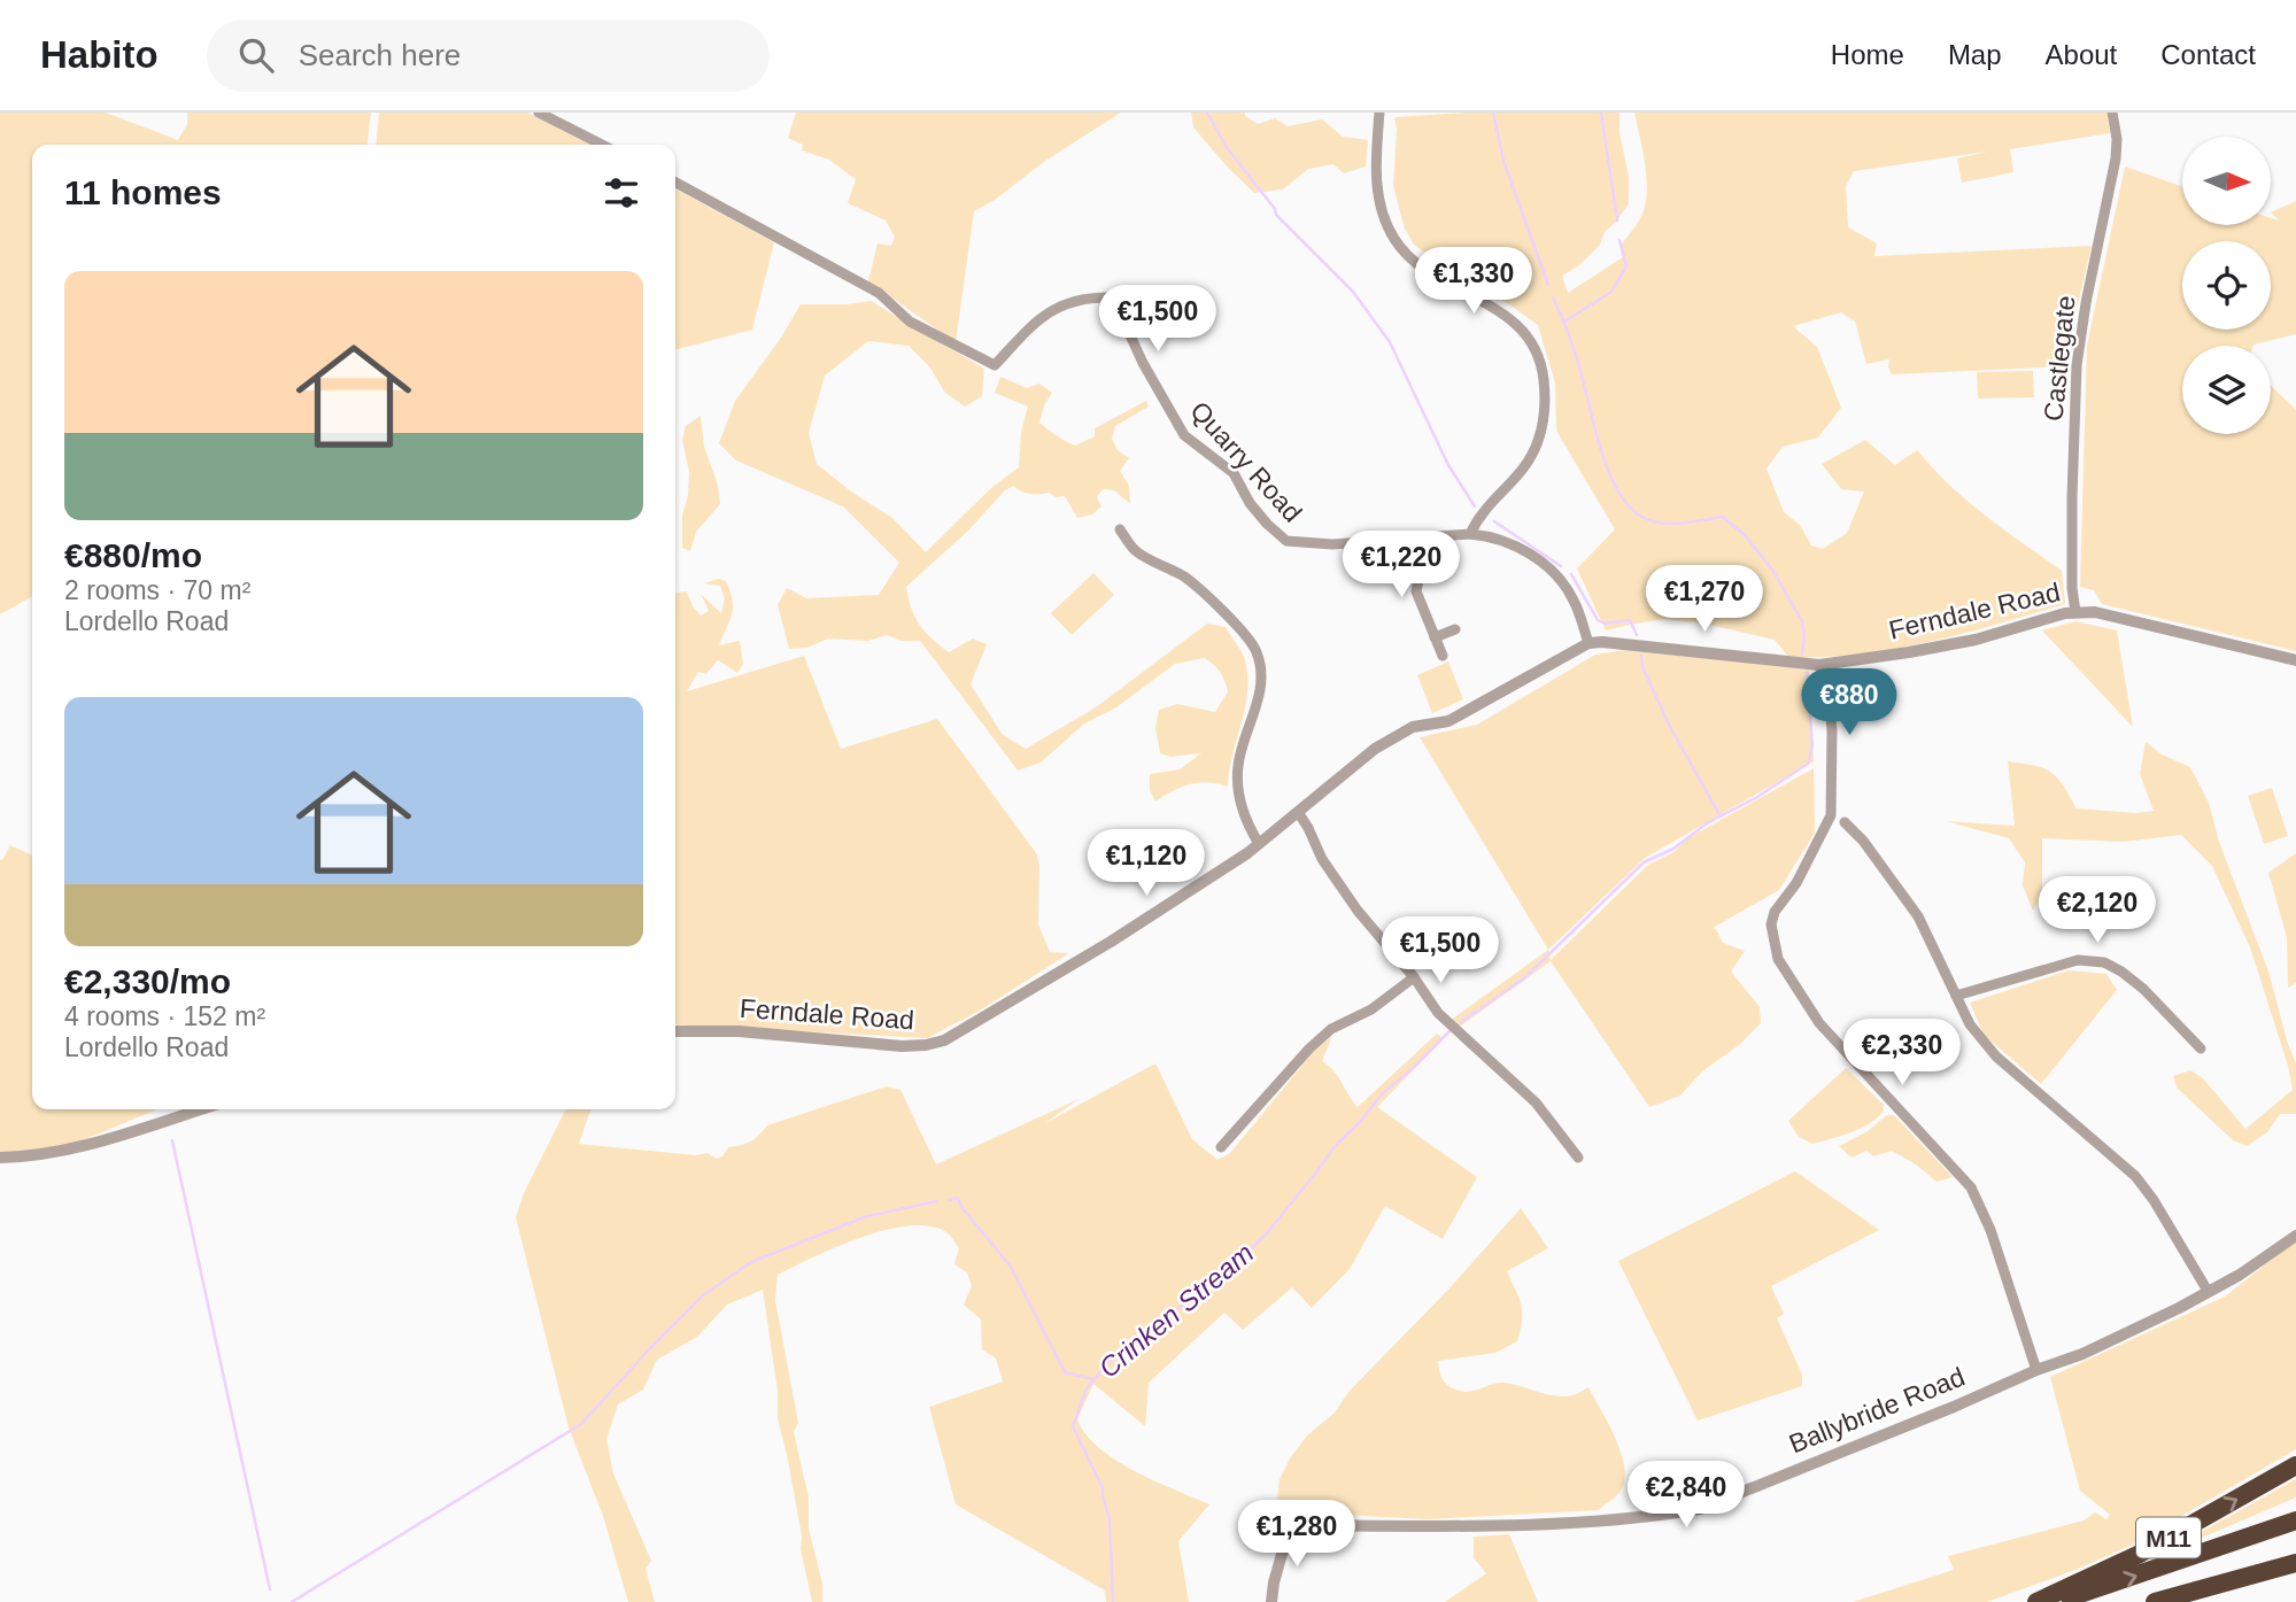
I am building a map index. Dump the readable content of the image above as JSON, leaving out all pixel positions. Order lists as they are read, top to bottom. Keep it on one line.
{"streets":{"highway":["M11"],"street":["Castlegate","Quarry Road","Ferndale Road","Ballybride Road"]},"crossings":[["Castlegate","Ferndale Road"],["Quarry Road","Ferndale Road"]],"water":["Crinken Stream"],"north":"right","page":{"header":"Habito","search":"Search here","nav":["Home","Map","About","Contact"],"heading":"11 homes","list":[{"name":"€880/mo","note":"2 rooms · 70 m² · Lordello Road"},{"name":"€2,330/mo","note":"4 rooms · 152 m² · Lordello Road"}],"price":["€1,330","€1,500","€1,220","€1,270","€880","€1,120","€2,120","€1,500","€2,330","€2,840","€1,280"]}}
